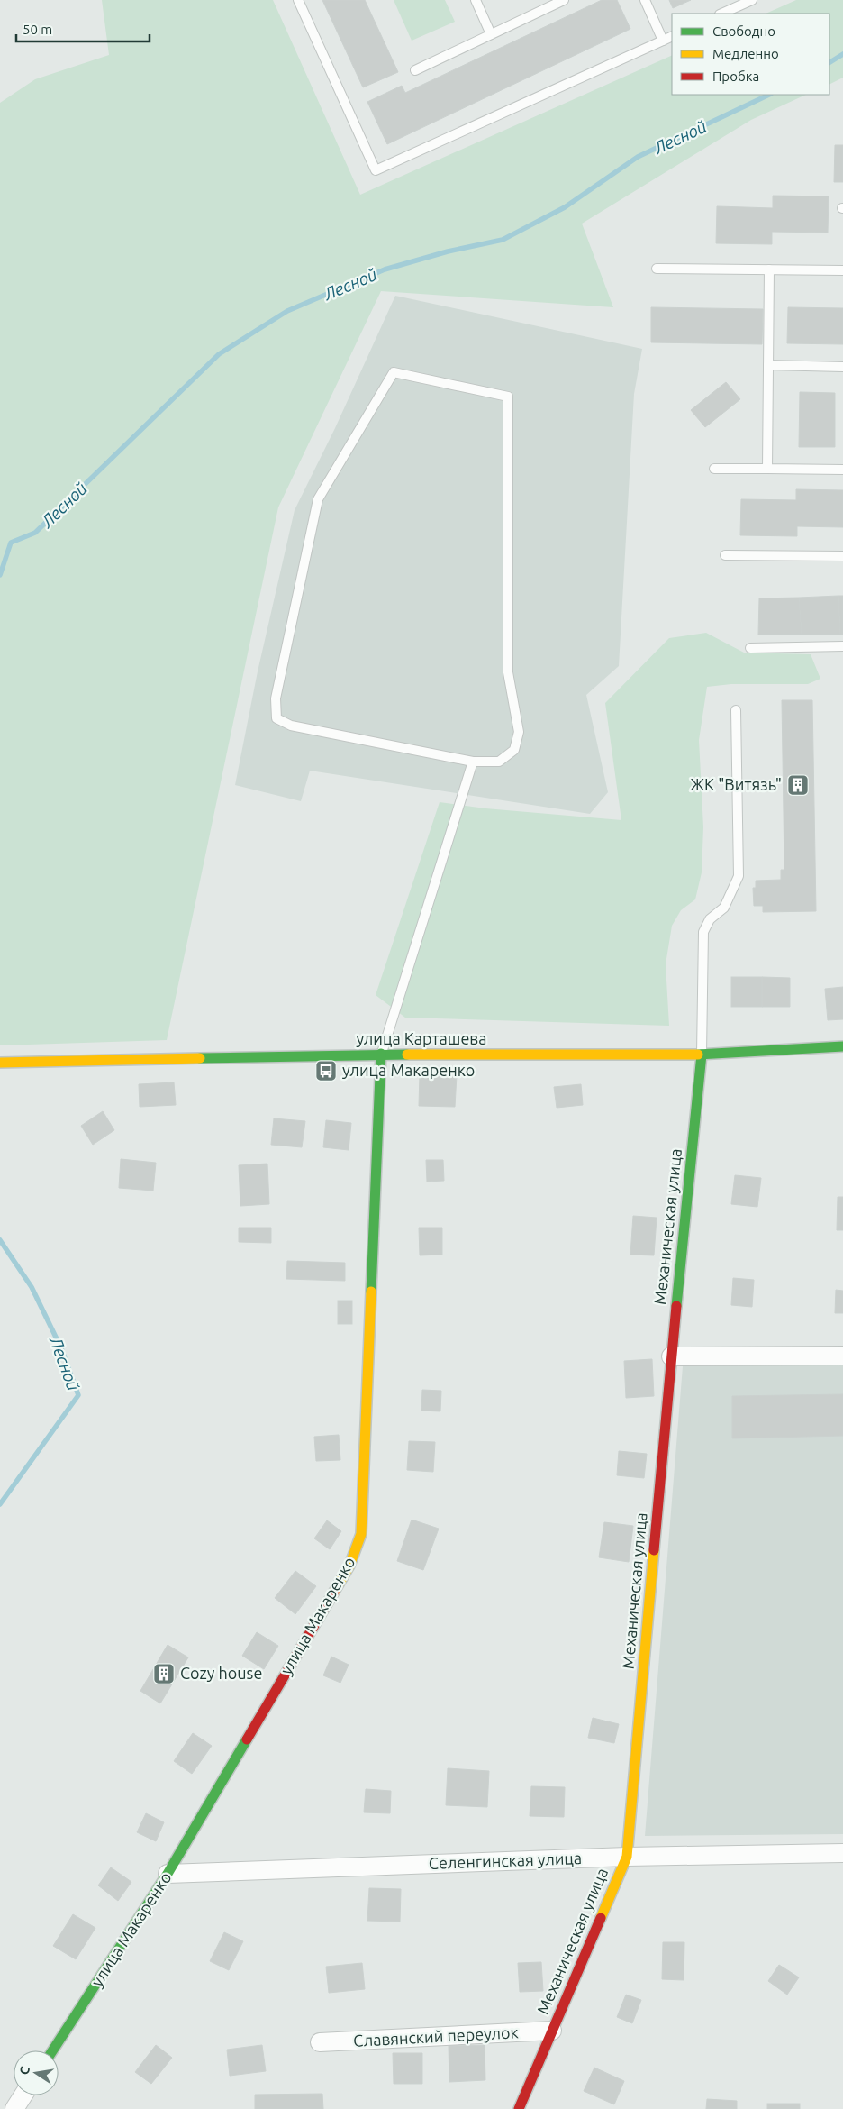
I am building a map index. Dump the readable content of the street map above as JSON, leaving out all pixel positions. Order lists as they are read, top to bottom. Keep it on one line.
{"streets":{"street":["улица Карташева","Механическая улица","улица Макаренко","Селенгинская улица","Славянский переулок"]},"crossings":[["улица Карташева","Механическая улица"],["улица Карташева","улица Макаренко"],["Механическая улица","Селенгинская улица"],["Механическая улица","Славянский переулок"],["улица Макаренко","Селенгинская улица"]],"water":["Лесной"],"places":{"building":["ЖК \"Витязь\"","Cozy house"],"bus stop":["улица Макаренко"]},"legend":["Свободно","Медленно","Пробка"],"scale_bar":"50 m","north":"left"}
